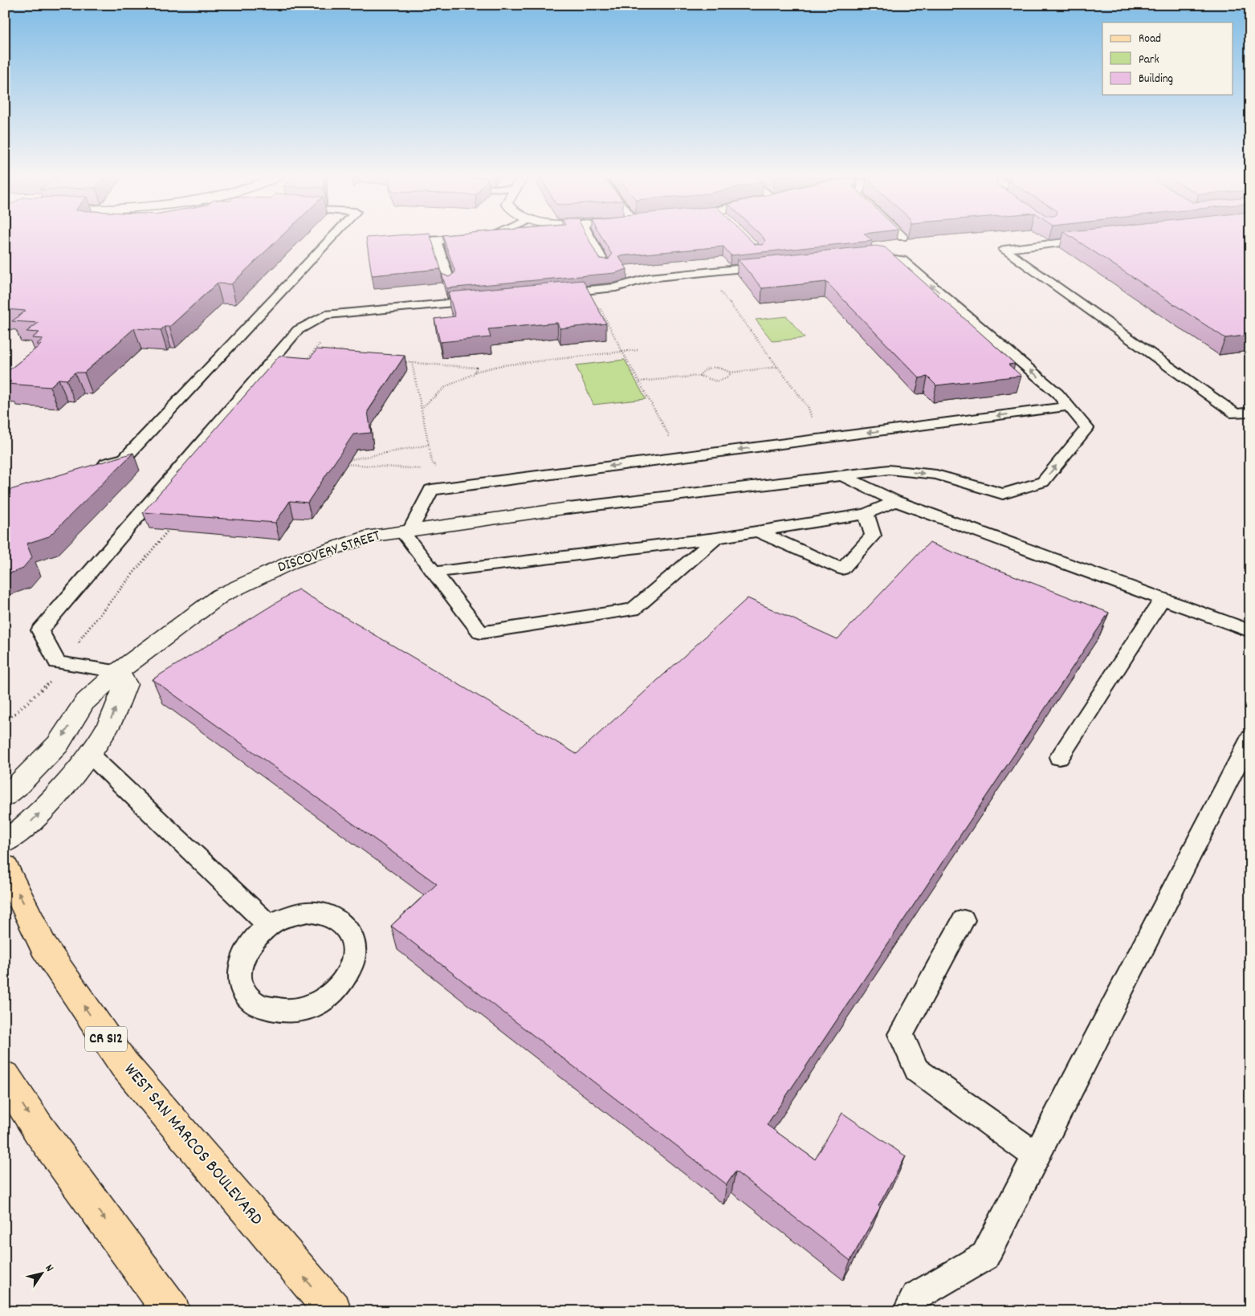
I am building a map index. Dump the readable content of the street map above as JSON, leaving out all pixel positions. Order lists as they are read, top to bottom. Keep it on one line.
{"streets":{"main road":["CR S12","WEST SAN MARCOS BOULEVARD"],"street":["DISCOVERY STREET"]},"legend":["Road","Park","Building"],"north":"top right"}
